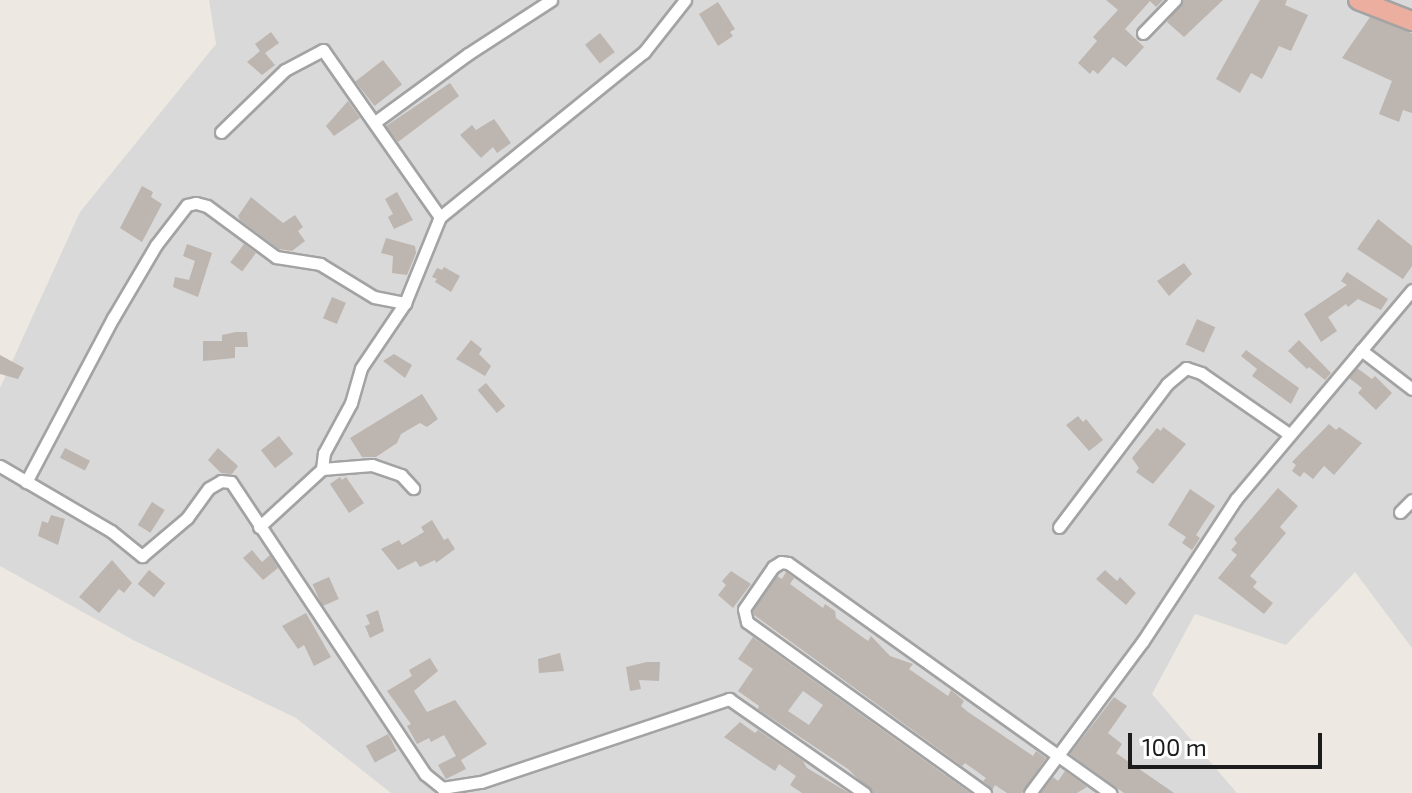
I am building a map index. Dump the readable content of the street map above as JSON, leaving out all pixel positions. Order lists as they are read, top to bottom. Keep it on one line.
{"scale_bar":"100 m"}
